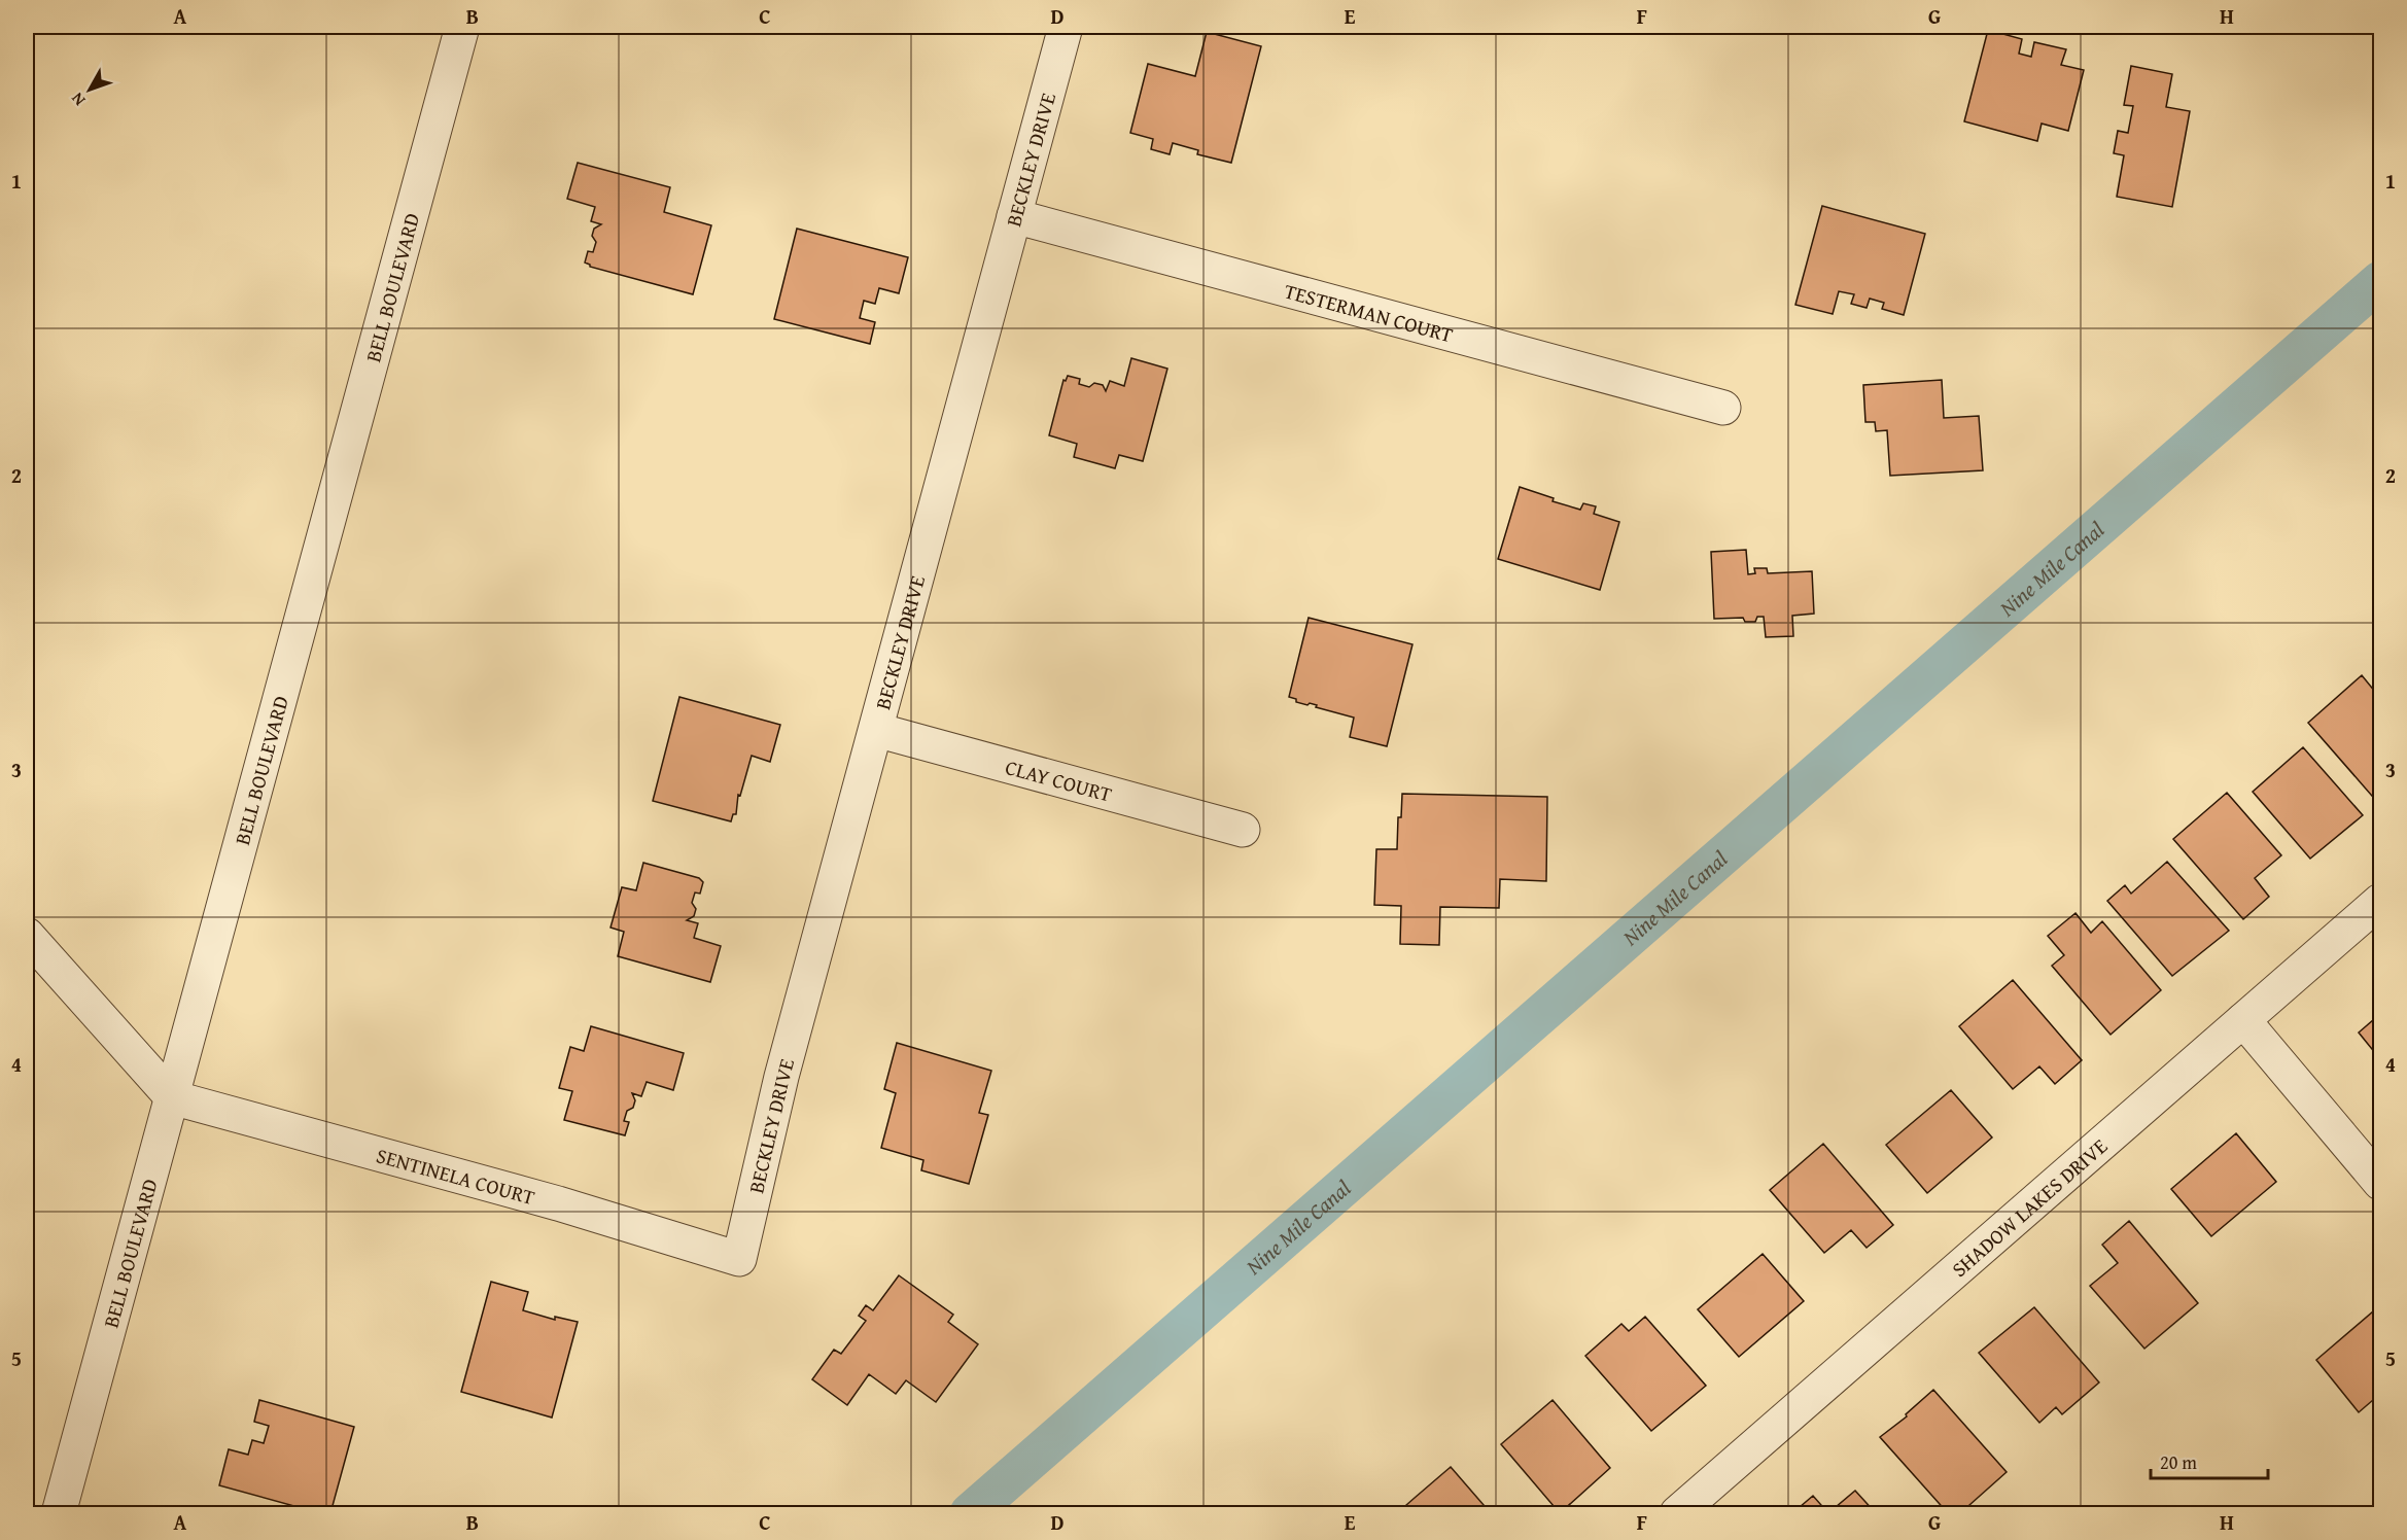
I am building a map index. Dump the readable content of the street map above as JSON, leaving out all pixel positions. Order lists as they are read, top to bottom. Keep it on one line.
{"streets":{"street":["BECKLEY DRIVE","BELL BOULEVARD","TESTERMAN COURT","CLAY COURT","SENTINELA COURT","SHADOW LAKES DRIVE"]},"crossings":[["BECKLEY DRIVE","TESTERMAN COURT"],["BECKLEY DRIVE","CLAY COURT"],["BECKLEY DRIVE","SENTINELA COURT"],["BELL BOULEVARD","SENTINELA COURT"]],"water":["Nine Mile Canal"],"scale_bar":"20 m","north":"bottom left","grid":{"columns":["A","B","C","D","E","F","G","H"],"rows":["1","2","3","4","5"]}}
